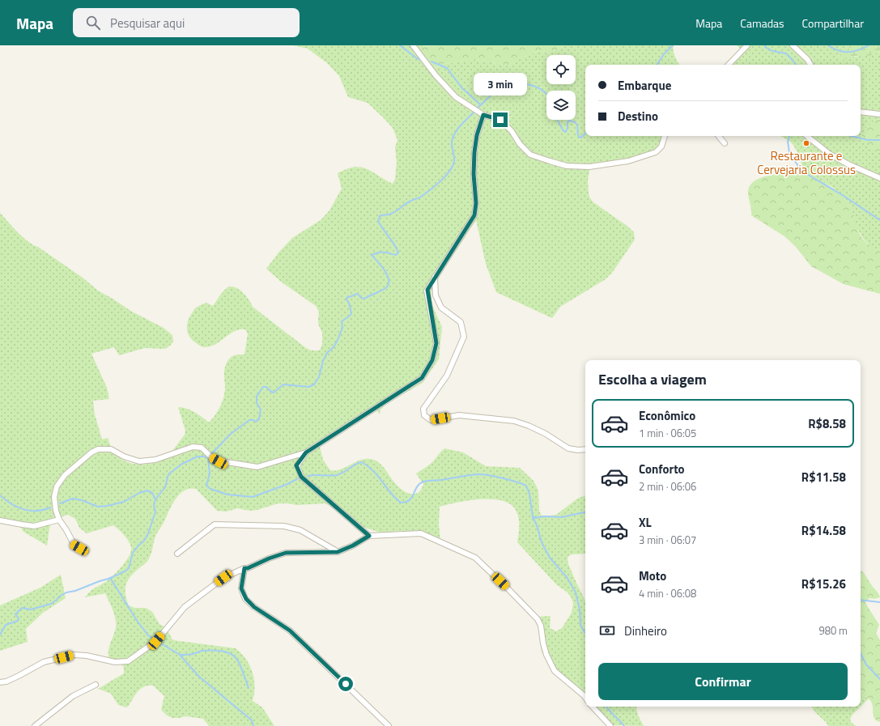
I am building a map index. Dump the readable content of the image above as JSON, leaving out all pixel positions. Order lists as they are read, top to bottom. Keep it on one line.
{"places":["Restaurante e Cervejaria Colossus"],"page":{"header":"Mapa","search":"Pesquisar aqui","nav":["Mapa","Camadas","Compartilhar"],"banner":["Embarque","Destino"],"bubble":"3 min","heading":"Escolha a viagem","list":[{"name":"Econômico","note":"1 min · 06:05","value":"R$8.58"},{"name":"Conforto","note":"2 min · 06:06","value":"R$11.58"},{"name":"XL","note":"3 min · 06:07","value":"R$14.58"},{"name":"Moto","note":"4 min · 06:08","value":"R$15.26"}],"pay":["Dinheiro","980 m"],"buttons":"Confirmar"}}
